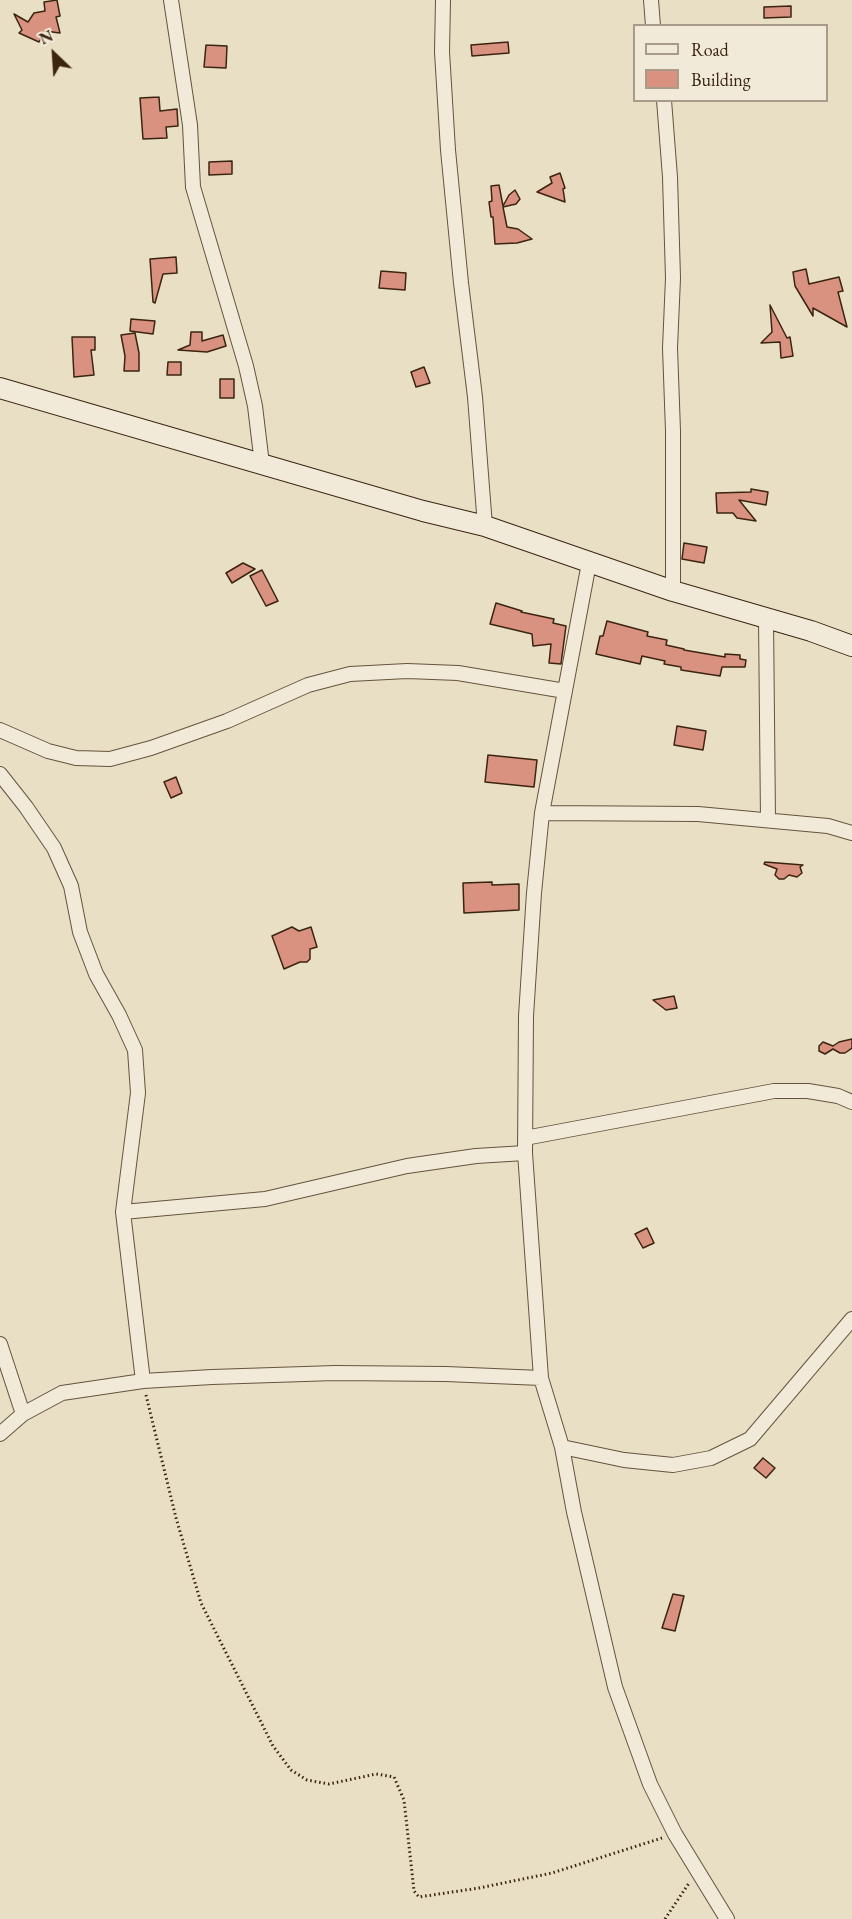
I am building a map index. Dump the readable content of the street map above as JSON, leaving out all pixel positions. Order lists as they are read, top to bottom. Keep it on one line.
{"legend":["Road","Building"],"north":"top left"}
